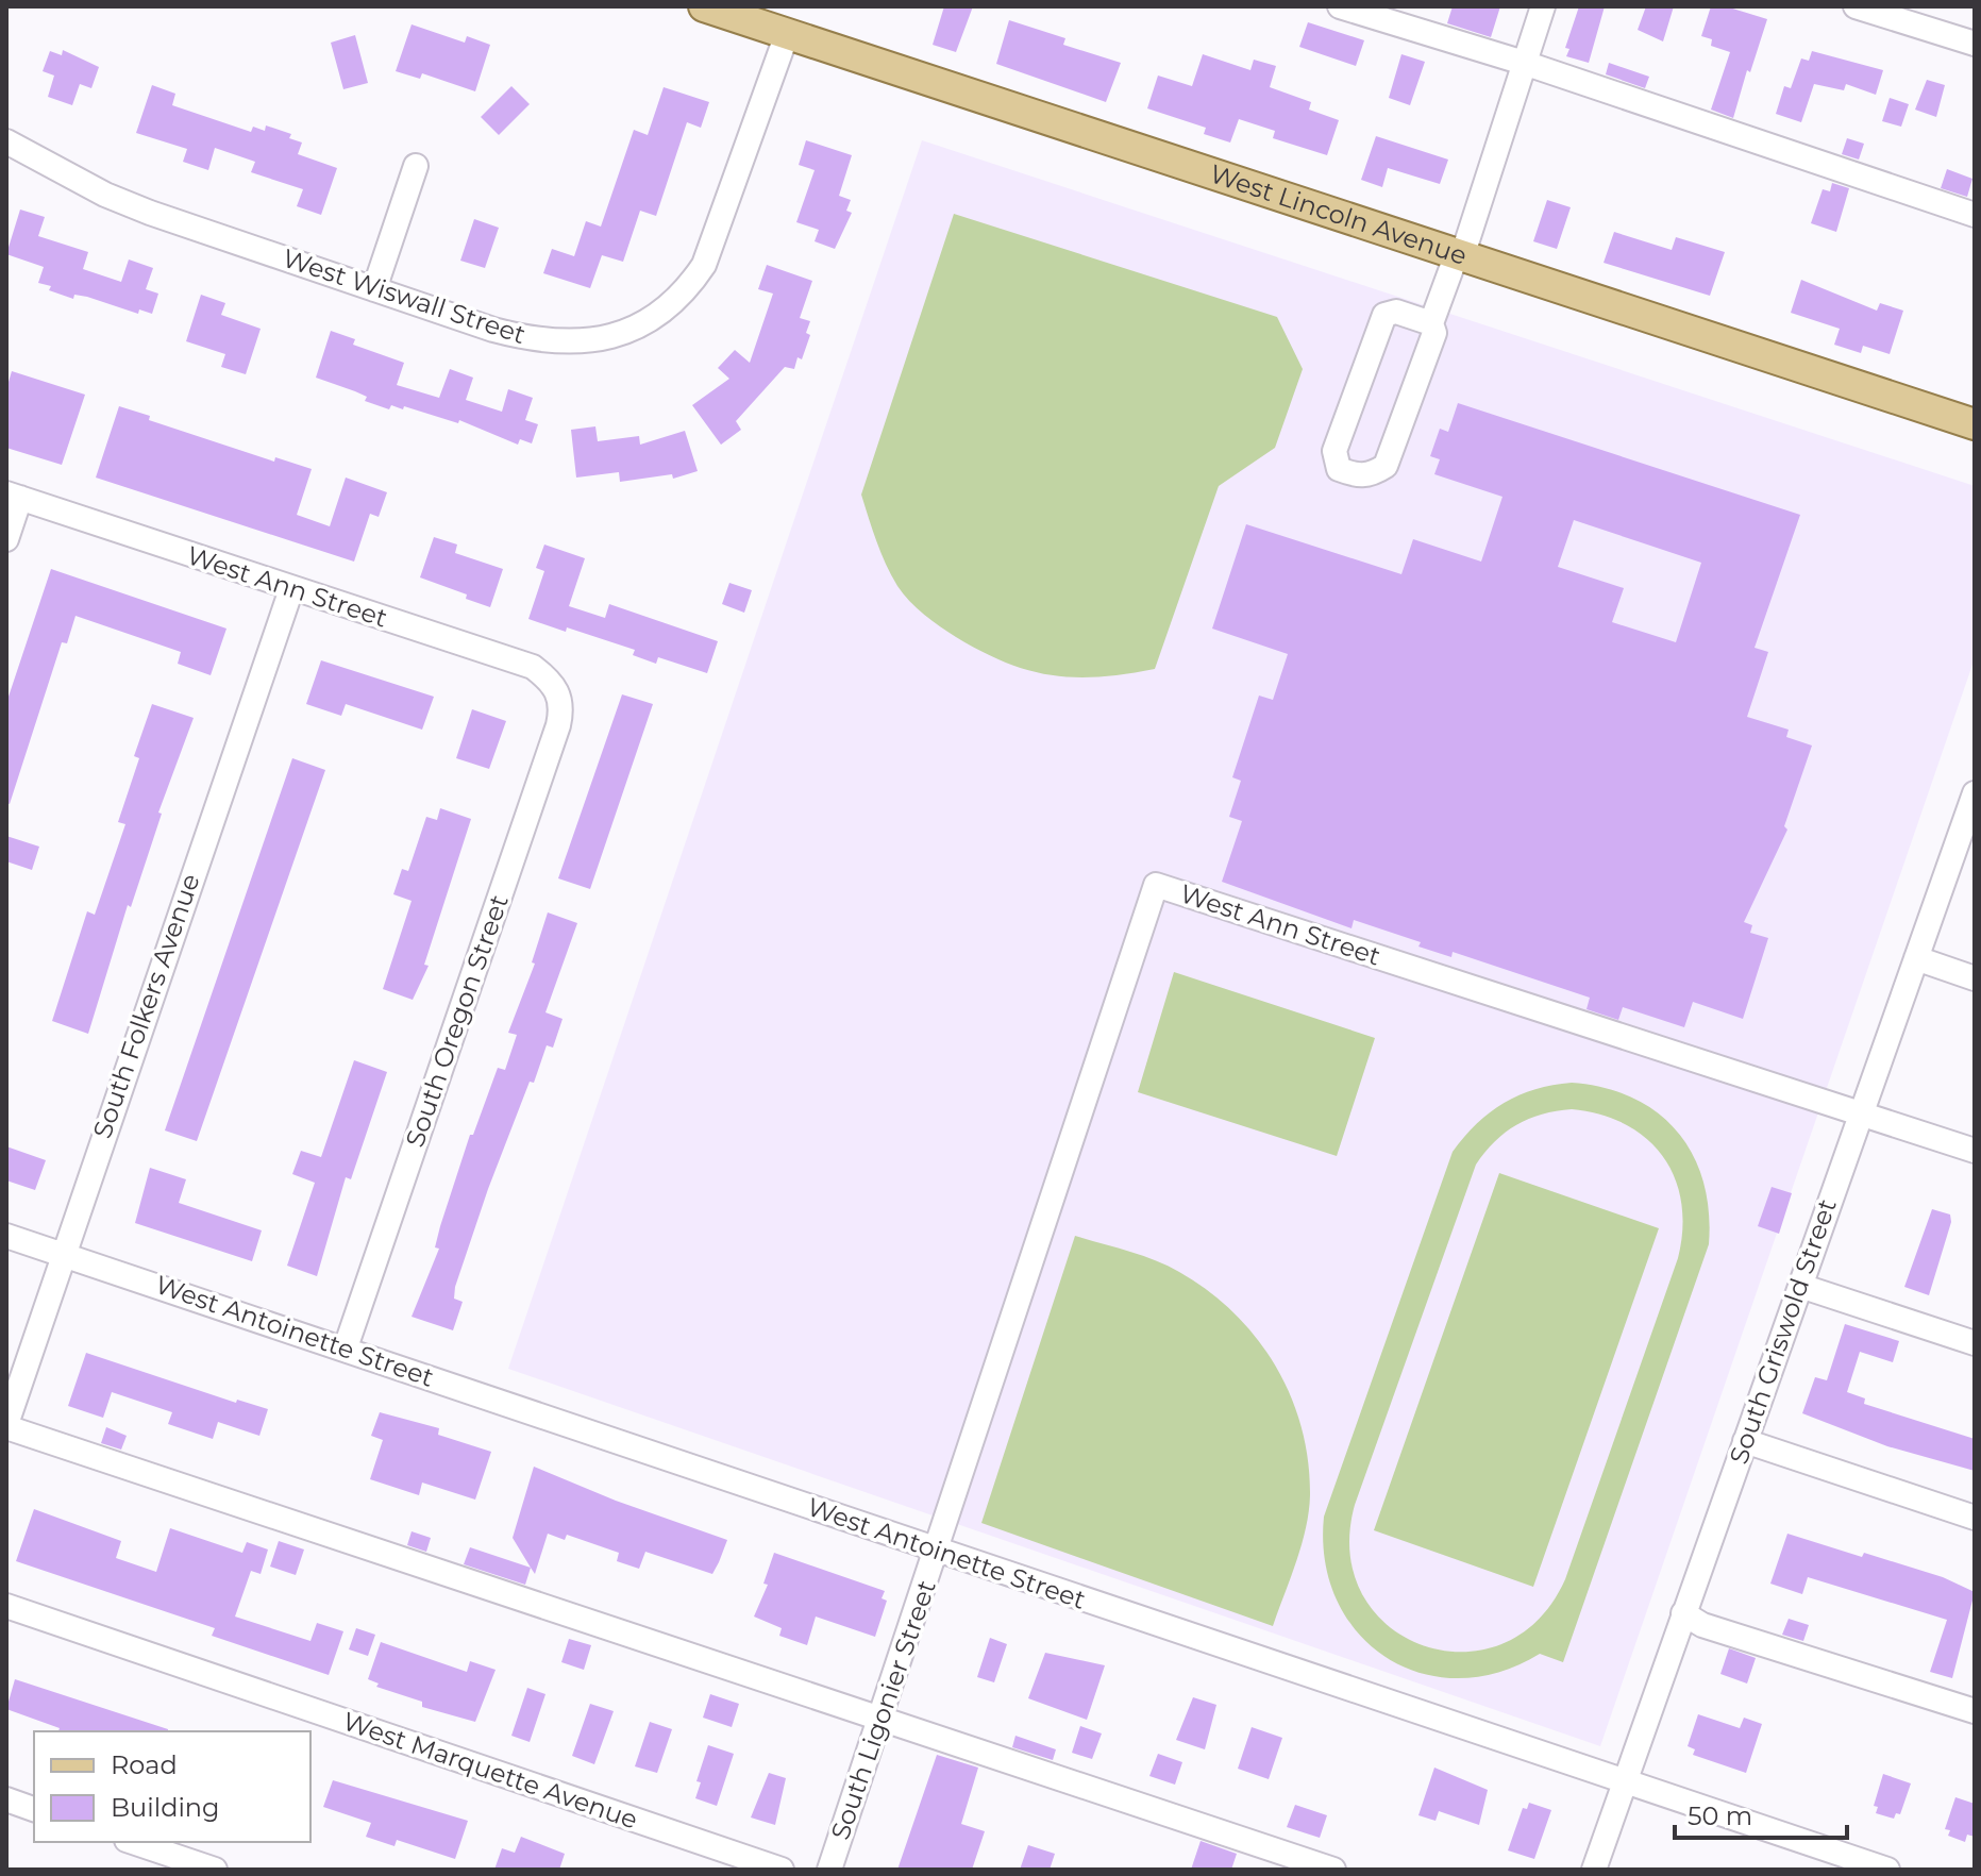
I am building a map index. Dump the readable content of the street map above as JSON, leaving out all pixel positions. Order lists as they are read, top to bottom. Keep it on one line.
{"streets":{"main road":["West Lincoln Avenue"],"street":["West Wiswall Street","West Ann Street","South Folkers Avenue","South Oregon Street","West Antoinette Street","South Griswold Street","South Ligonier Street","West Marquette Avenue"]},"crossings":[["West Lincoln Avenue","West Wiswall Street"],["West Ann Street","South Folkers Avenue"],["West Ann Street","South Oregon Street"],["West Ann Street","West Antoinette Street"],["West Ann Street","South Griswold Street"],["West Ann Street","South Ligonier Street"],["South Folkers Avenue","West Antoinette Street"],["South Oregon Street","West Antoinette Street"],["West Antoinette Street","South Griswold Street"],["West Antoinette Street","South Ligonier Street"]],"legend":["Road","Building"],"scale_bar":"50 m"}
